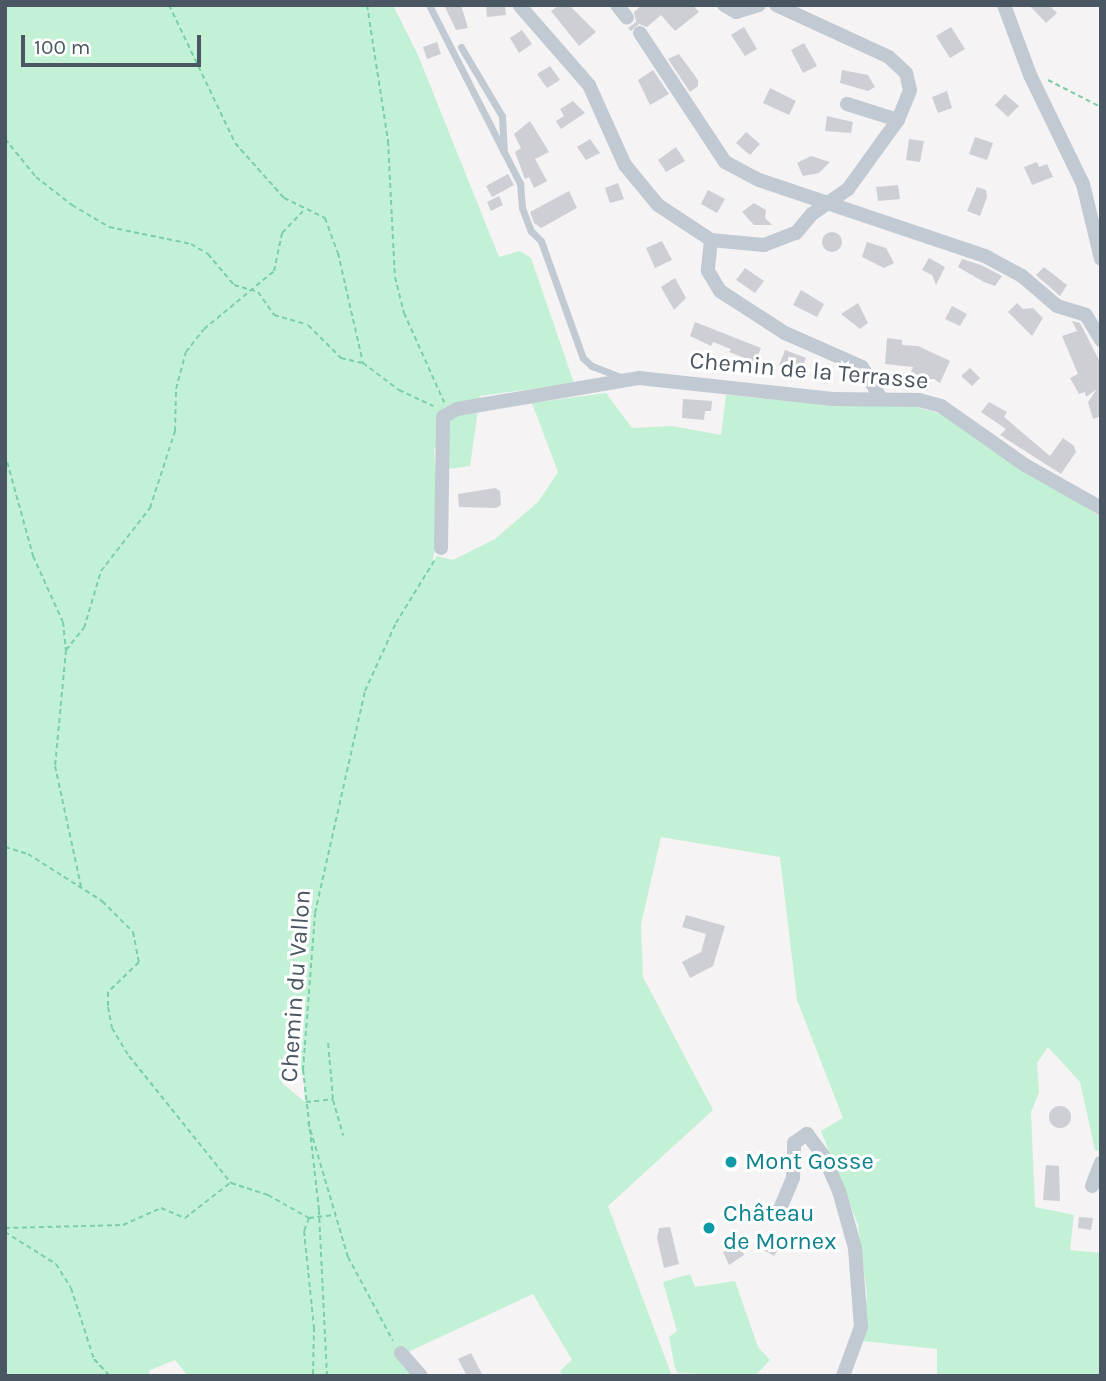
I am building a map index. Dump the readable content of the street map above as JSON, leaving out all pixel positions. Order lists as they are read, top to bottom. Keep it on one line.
{"streets":{"street":["Chemin de la Terrasse"],"path":["Chemin du Vallon"]},"places":["Mont Gosse","Château de Mornex"],"scale_bar":"100 m"}
